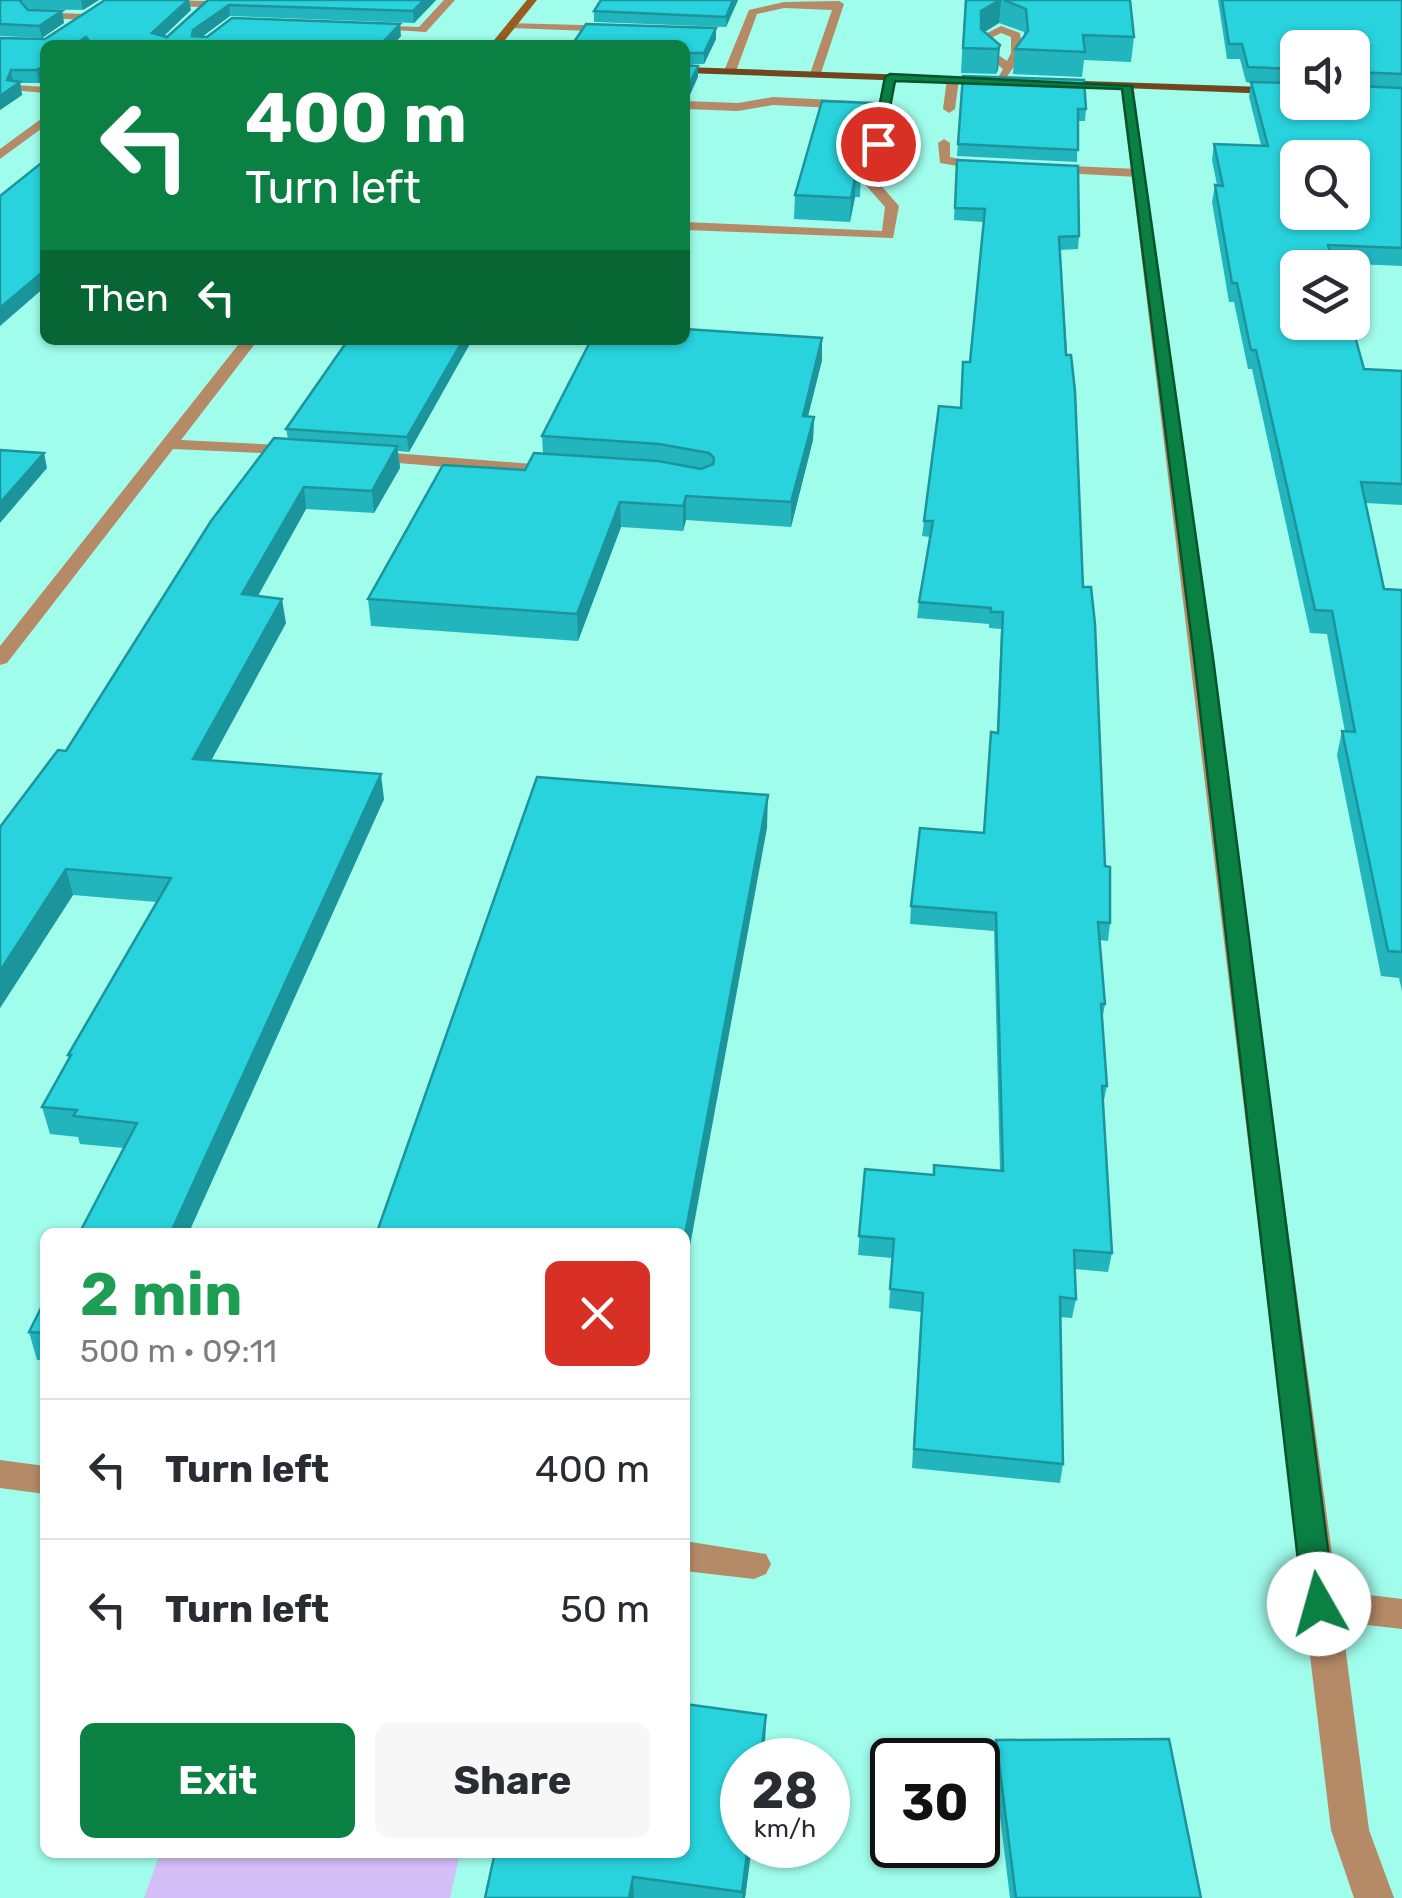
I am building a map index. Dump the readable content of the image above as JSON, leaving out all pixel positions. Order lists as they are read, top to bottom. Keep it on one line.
{"page":{"turn":["400 m","Turn left"],"then":"Then","heading":["2 min","500 m · 09:11"],"list":[{"name":"Turn left","value":"400 m"},{"name":"Turn left","value":"50 m"}],"buttons":["Exit","Share"],"speed":"28 km/h","limit":"30"}}
